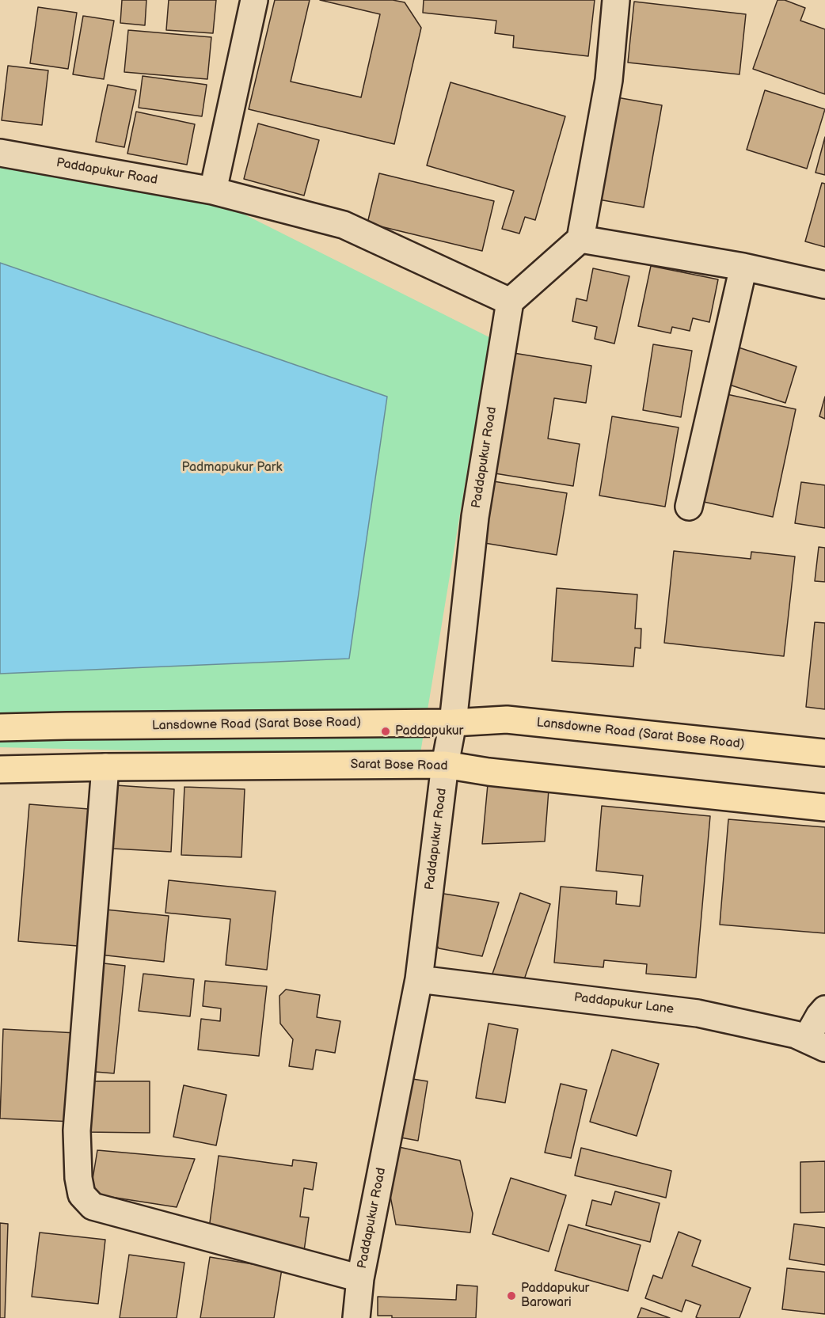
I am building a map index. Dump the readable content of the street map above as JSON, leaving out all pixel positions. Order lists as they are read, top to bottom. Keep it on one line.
{"streets":{"main road":["Lansdowne Road (Sarat Bose Road)","Sarat Bose Road"],"street":["Paddapukur Road","Paddapukur Lane"]},"crossings":[["Paddapukur Road","Lansdowne Road (Sarat Bose Road)"],["Paddapukur Road","Sarat Bose Road"],["Paddapukur Road","Paddapukur Lane"]],"parks":["Padmapukur Park"],"places":["Paddapukur","Paddapukur Barowari"]}
